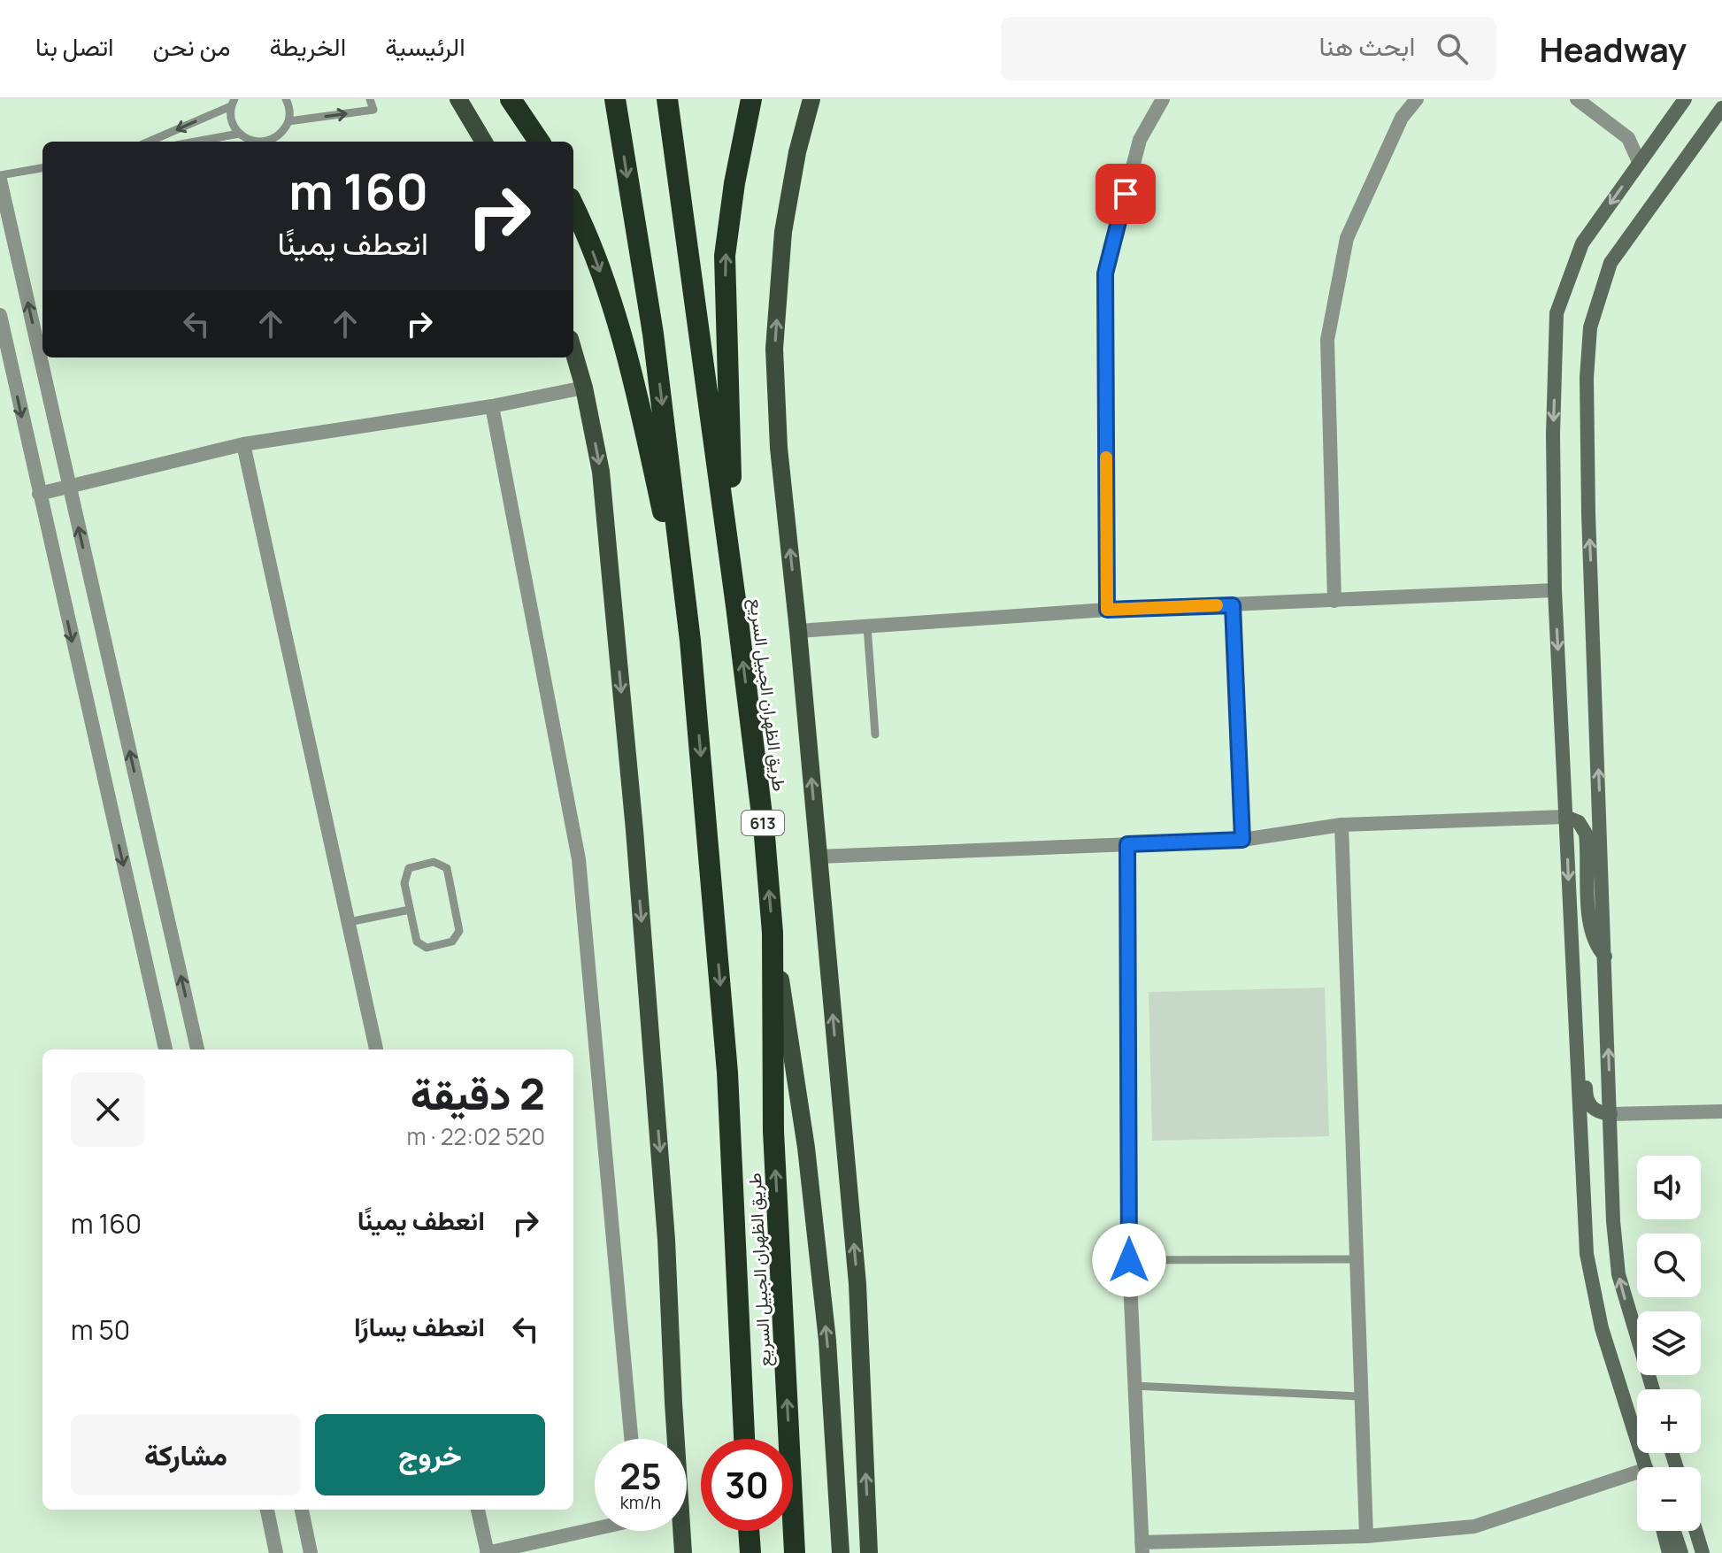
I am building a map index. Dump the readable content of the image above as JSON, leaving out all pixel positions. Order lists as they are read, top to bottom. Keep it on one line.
{"streets":{"highway":["طريق الظهران الجبيل السريع","613"]},"page":{"header":"Headway","search":"ابحث هنا","nav":["الرئيسية","الخريطة","من نحن","اتصل بنا"],"turn":["160 m","انعطف يمينًا"],"heading":["2 دقيقة","520 m · 22:02"],"map_buttons":["+","−"],"list":[{"name":"انعطف يمينًا","value":"160 m"},{"name":"انعطف يسارًا","value":"50 m"}],"buttons":["خروج","مشاركة"],"speed":"25 km/h","limit":"30"}}
